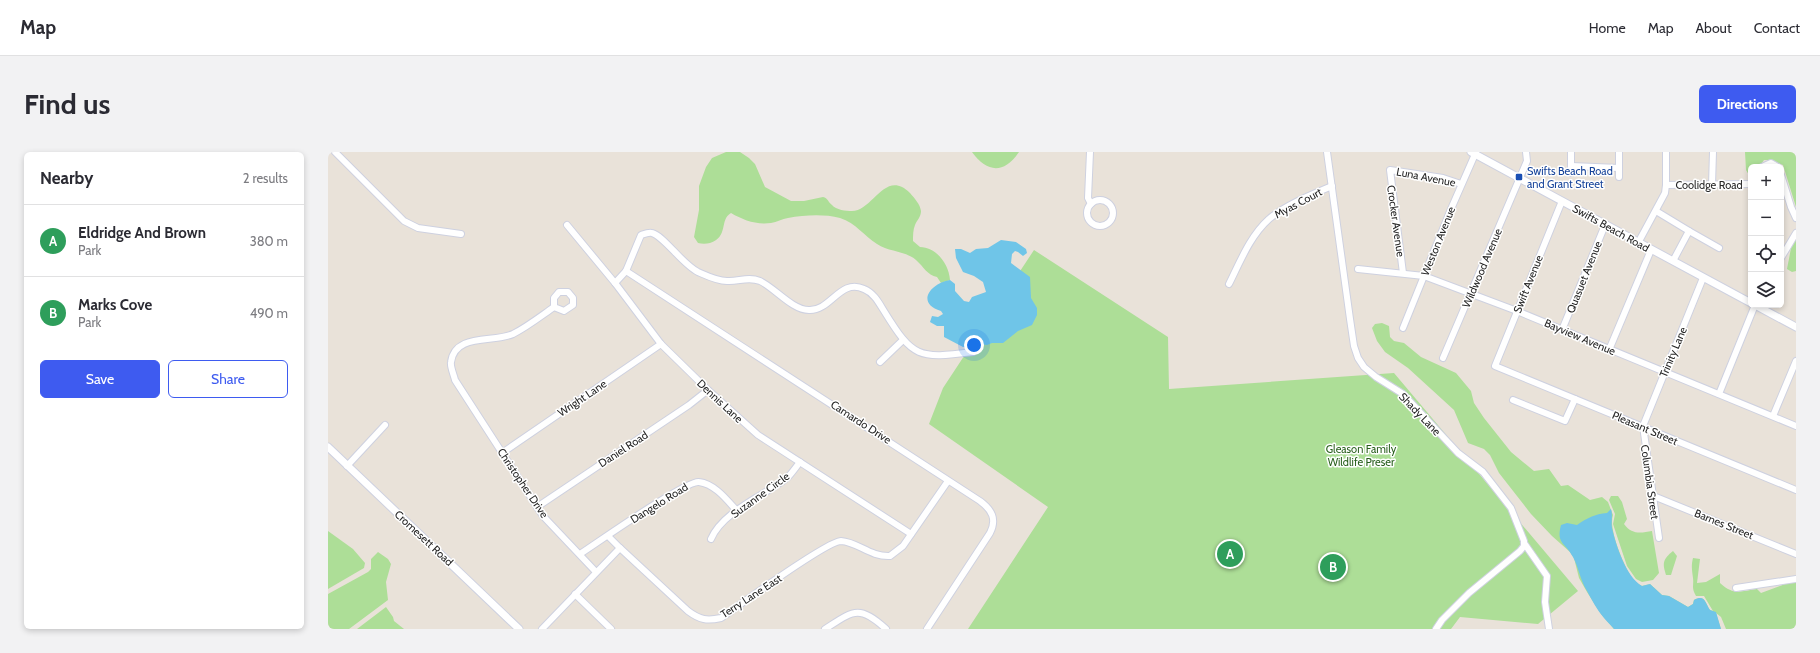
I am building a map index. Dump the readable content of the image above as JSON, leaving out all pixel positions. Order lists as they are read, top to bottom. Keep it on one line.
{"streets":{"street":["Luna Avenue","Coolidge Road","Myas Court","Crocker Avenue","Swifts Beach Road","Weston Avenue","Wildwood Avenue","Quasuet Avenue","Swift Avenue","Bayview Avenue","Trinity Lane","Wright Lane","Dennis Lane","Shady Lane","Camardo Drive","Pleasant Street","Daniel Road","Columbia Street","Christopher Drive","Suzanne Circle","Dangelo Road","Barnes Street","Cromesett Road","Terry Lane East"]},"crossings":[["Luna Avenue","Crocker Avenue"],["Luna Avenue","Weston Avenue"],["Myas Court","Shady Lane"],["Crocker Avenue","Bayview Avenue"],["Swifts Beach Road","Weston Avenue"],["Swifts Beach Road","Wildwood Avenue"],["Swifts Beach Road","Quasuet Avenue"],["Swifts Beach Road","Swift Avenue"],["Swifts Beach Road","Trinity Lane"],["Weston Avenue","Bayview Avenue"],["Wildwood Avenue","Bayview Avenue"],["Quasuet Avenue","Bayview Avenue"],["Swift Avenue","Bayview Avenue"],["Swift Avenue","Pleasant Street"],["Bayview Avenue","Trinity Lane"],["Trinity Lane","Pleasant Street"],["Trinity Lane","Columbia Street"],["Wright Lane","Dennis Lane"],["Wright Lane","Christopher Drive"],["Dennis Lane","Daniel Road"],["Dennis Lane","Suzanne Circle"],["Dennis Lane","Terry Lane East"],["Camardo Drive","Terry Lane East"],["Pleasant Street","Columbia Street"],["Daniel Road","Christopher Drive"],["Columbia Street","Barnes Street"],["Christopher Drive","Dangelo Road"],["Suzanne Circle","Dangelo Road"]],"parks":["Gleason Family Wildlife Preser"],"places":{"transit":["Swifts Beach Road and Grant Street"]},"page":{"header":"Map","nav":["Home","Map","About","Contact"],"buttons":["Directions",["Save","Share"]],"title":"Find us","heading":["Nearby","2 results"],"map_buttons":["+","−"],"list":[{"mark":"A","name":"Eldridge And Brown","note":"Park","value":"380 m"},{"mark":"B","name":"Marks Cove","note":"Park","value":"490 m"}],"pins":["A","B"]}}
